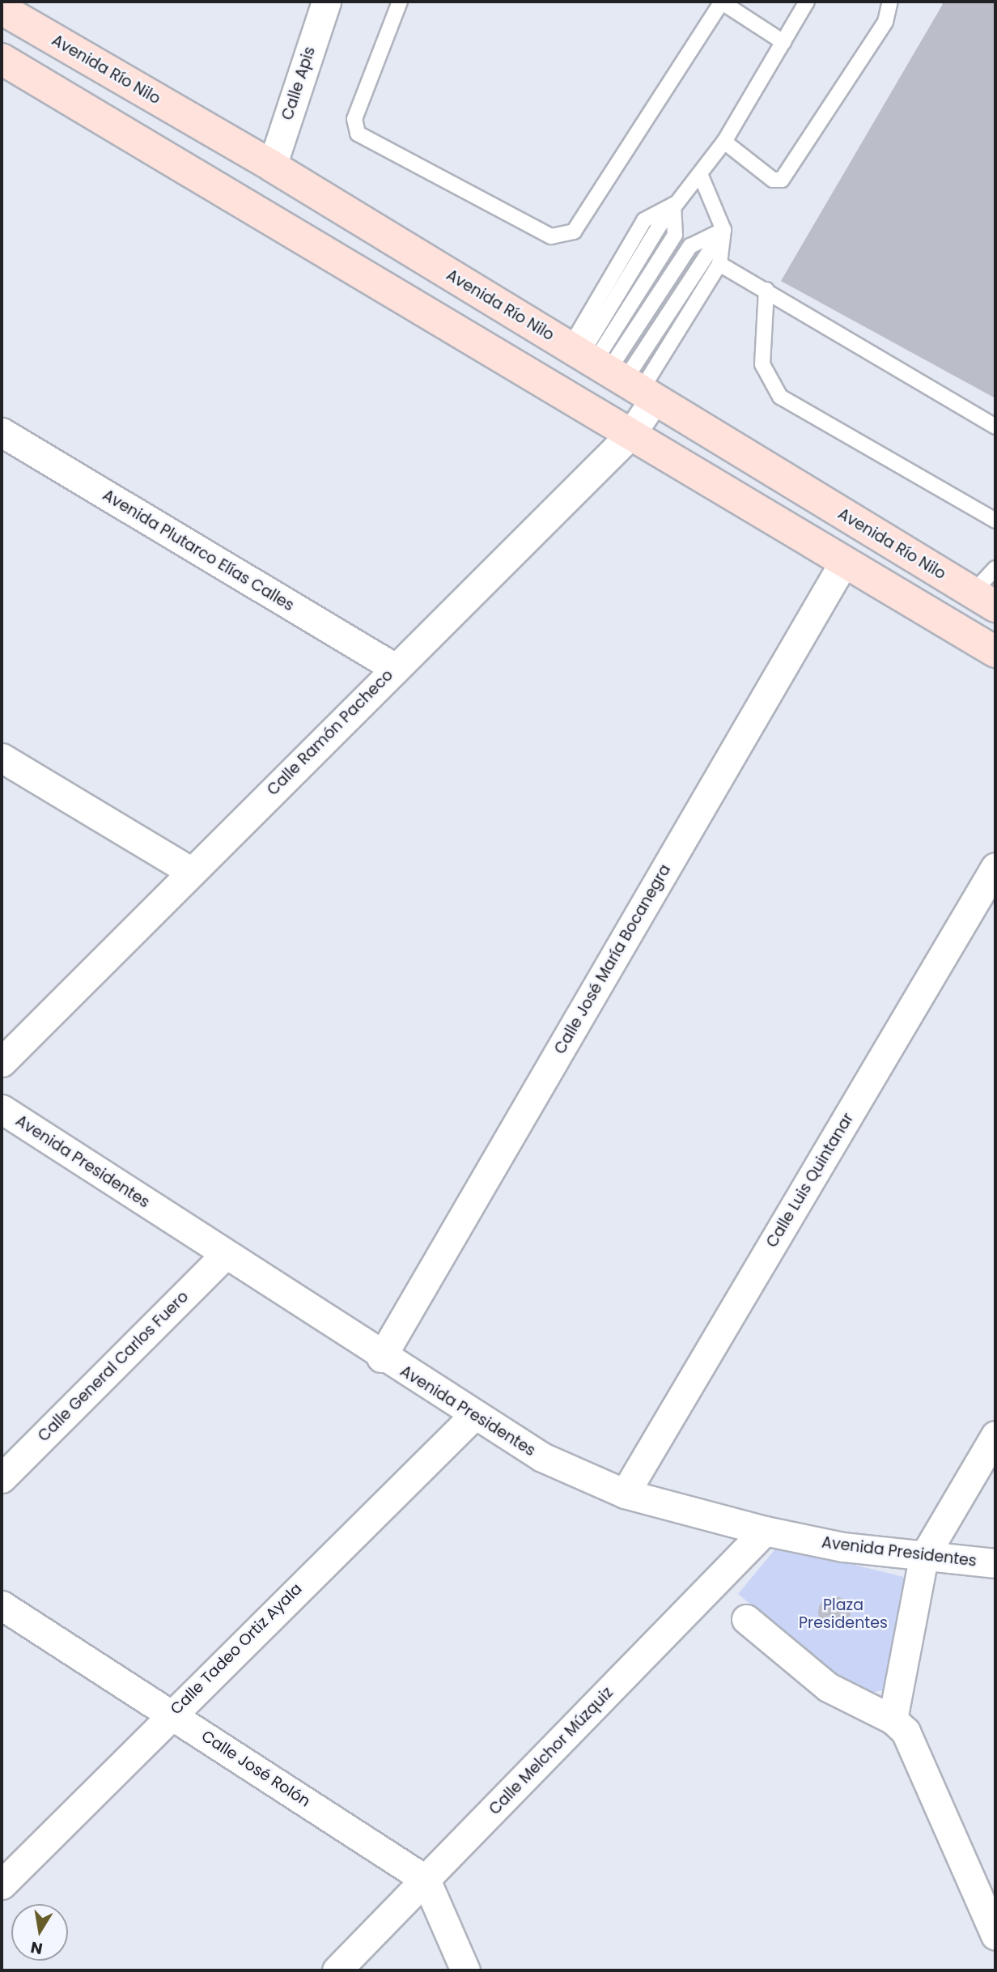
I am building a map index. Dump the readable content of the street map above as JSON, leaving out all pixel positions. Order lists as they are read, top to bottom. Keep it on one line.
{"streets":{"main road":["Avenida Río Nilo"],"street":["Calle Apis","Avenida Plutarco Elías Calles","Calle Ramón Pacheco","Calle José María Bocanegra","Avenida Presidentes","Calle Luis Quintanar","Calle General Carlos Fuero","Calle Tadeo Ortiz Ayala","Calle Melchor Múzquiz","Calle José Rolón"]},"crossings":[["Avenida Río Nilo","Calle Apis"],["Avenida Río Nilo","Calle Ramón Pacheco"],["Avenida Plutarco Elías Calles","Calle Ramón Pacheco"],["Calle José María Bocanegra","Avenida Presidentes"],["Avenida Presidentes","Calle Luis Quintanar"],["Avenida Presidentes","Calle General Carlos Fuero"],["Avenida Presidentes","Calle Tadeo Ortiz Ayala"],["Avenida Presidentes","Calle Melchor Múzquiz"],["Calle Tadeo Ortiz Ayala","Calle José Rolón"],["Calle Melchor Múzquiz","Calle José Rolón"]],"parks":["Plaza Presidentes"],"north":"bottom"}
